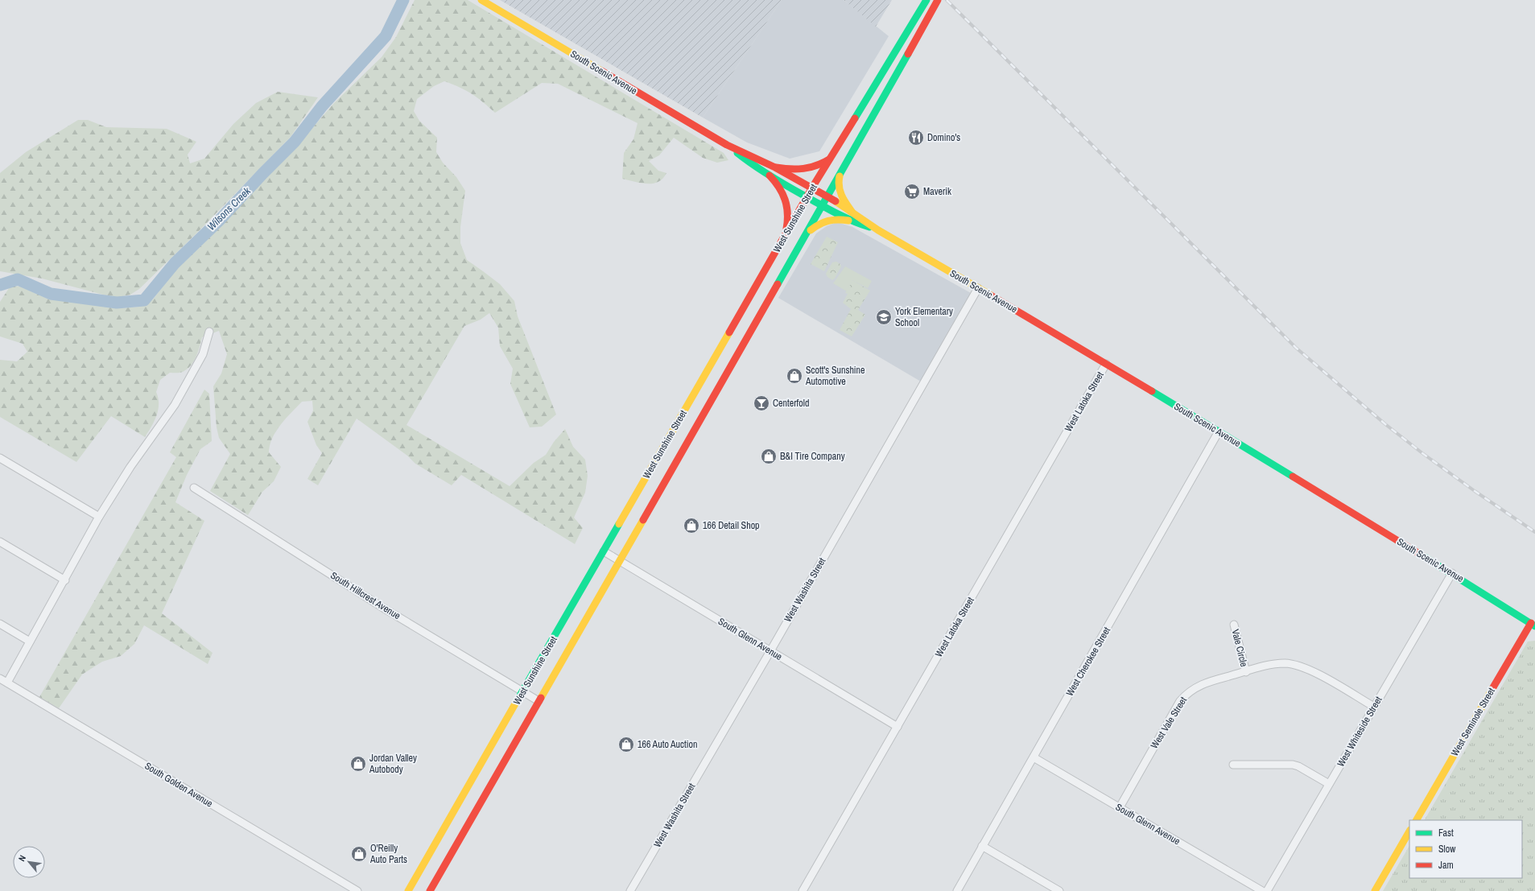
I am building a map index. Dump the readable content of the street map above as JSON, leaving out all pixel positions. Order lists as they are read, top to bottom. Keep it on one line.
{"streets":{"main road":["South Scenic Avenue","West Sunshine Street","West Seminole Street"],"street":["West Latoka Street","West Washita Street","South Hillcrest Avenue","South Glenn Avenue","Vale Circle","West Cherokee Street","West Vale Street","West Whiteside Street","South Golden Avenue"]},"crossings":[["South Scenic Avenue","West Sunshine Street"],["South Scenic Avenue","West Latoka Street"],["South Scenic Avenue","West Washita Street"],["South Scenic Avenue","West Cherokee Street"],["South Scenic Avenue","West Seminole Street"],["South Scenic Avenue","West Whiteside Street"],["West Sunshine Street","South Hillcrest Avenue"],["West Sunshine Street","South Glenn Avenue"],["West Latoka Street","South Glenn Avenue"],["West Washita Street","South Glenn Avenue"],["South Glenn Avenue","West Cherokee Street"],["South Glenn Avenue","West Vale Street"],["Vale Circle","West Vale Street"],["West Vale Street","West Whiteside Street"]],"water":["Wilsons Creek"],"places":{"restaurant":["Domino's"],"supermarket":["Maverik"],"school or university":["York Elementary School"],"shop":["Scott's Sunshine Automotive","B&I Tire Company","166 Detail Shop","166 Auto Auction","Jordan Valley Autobody","O'Reilly Auto Parts"],"bar":["Centerfold"]},"legend":["Fast","Slow","Jam"],"north":"top left"}
